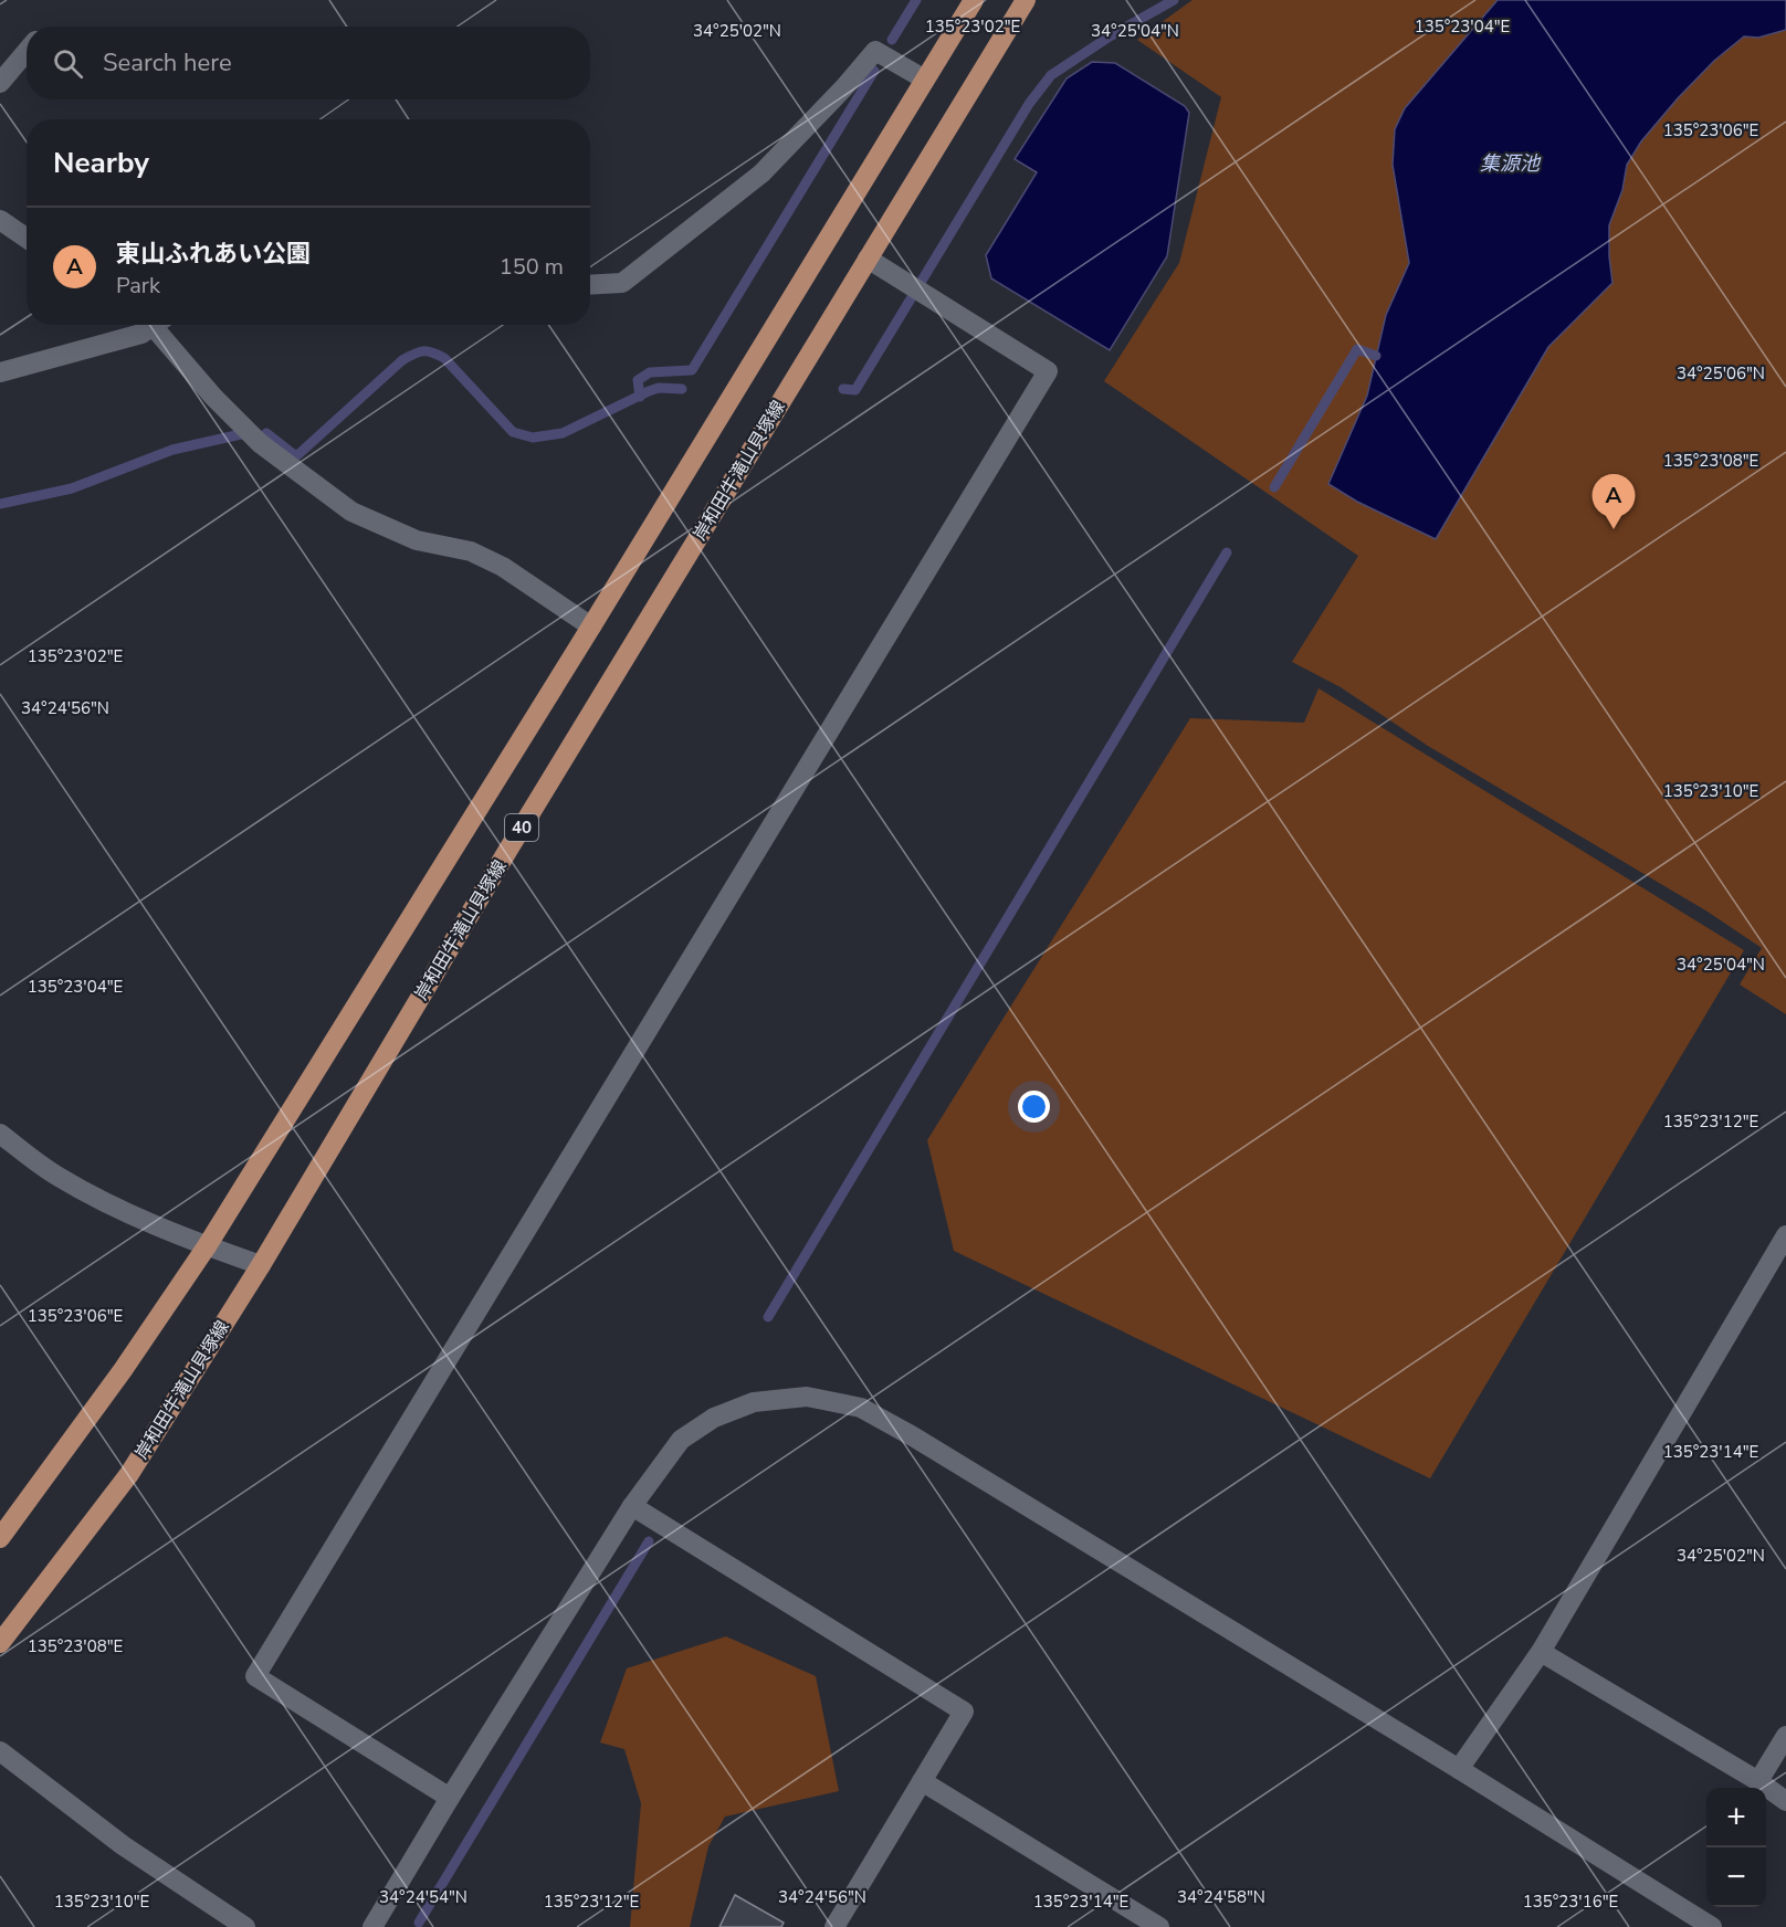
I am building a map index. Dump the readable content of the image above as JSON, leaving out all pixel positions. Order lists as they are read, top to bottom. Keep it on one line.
{"streets":{"main road":["岸和田牛滝山貝塚線","40"]},"water":["集源池"],"page":{"search":"Search here","heading":"Nearby","list":[{"mark":"A","name":"東山ふれあい公園","note":"Park","value":"150 m"}],"pins":"A","map_buttons":["+","−"]},"coordinates":["135°23'02\"E","135°23'04\"E","34°25'02\"N","34°25'04\"N","135°23'06\"E","34°25'06\"N","135°23'08\"E","34°24'56\"N","135°23'10\"E","135°23'12\"E","135°23'14\"E","34°24'54\"N","34°24'58\"N","135°23'16\"E"]}
